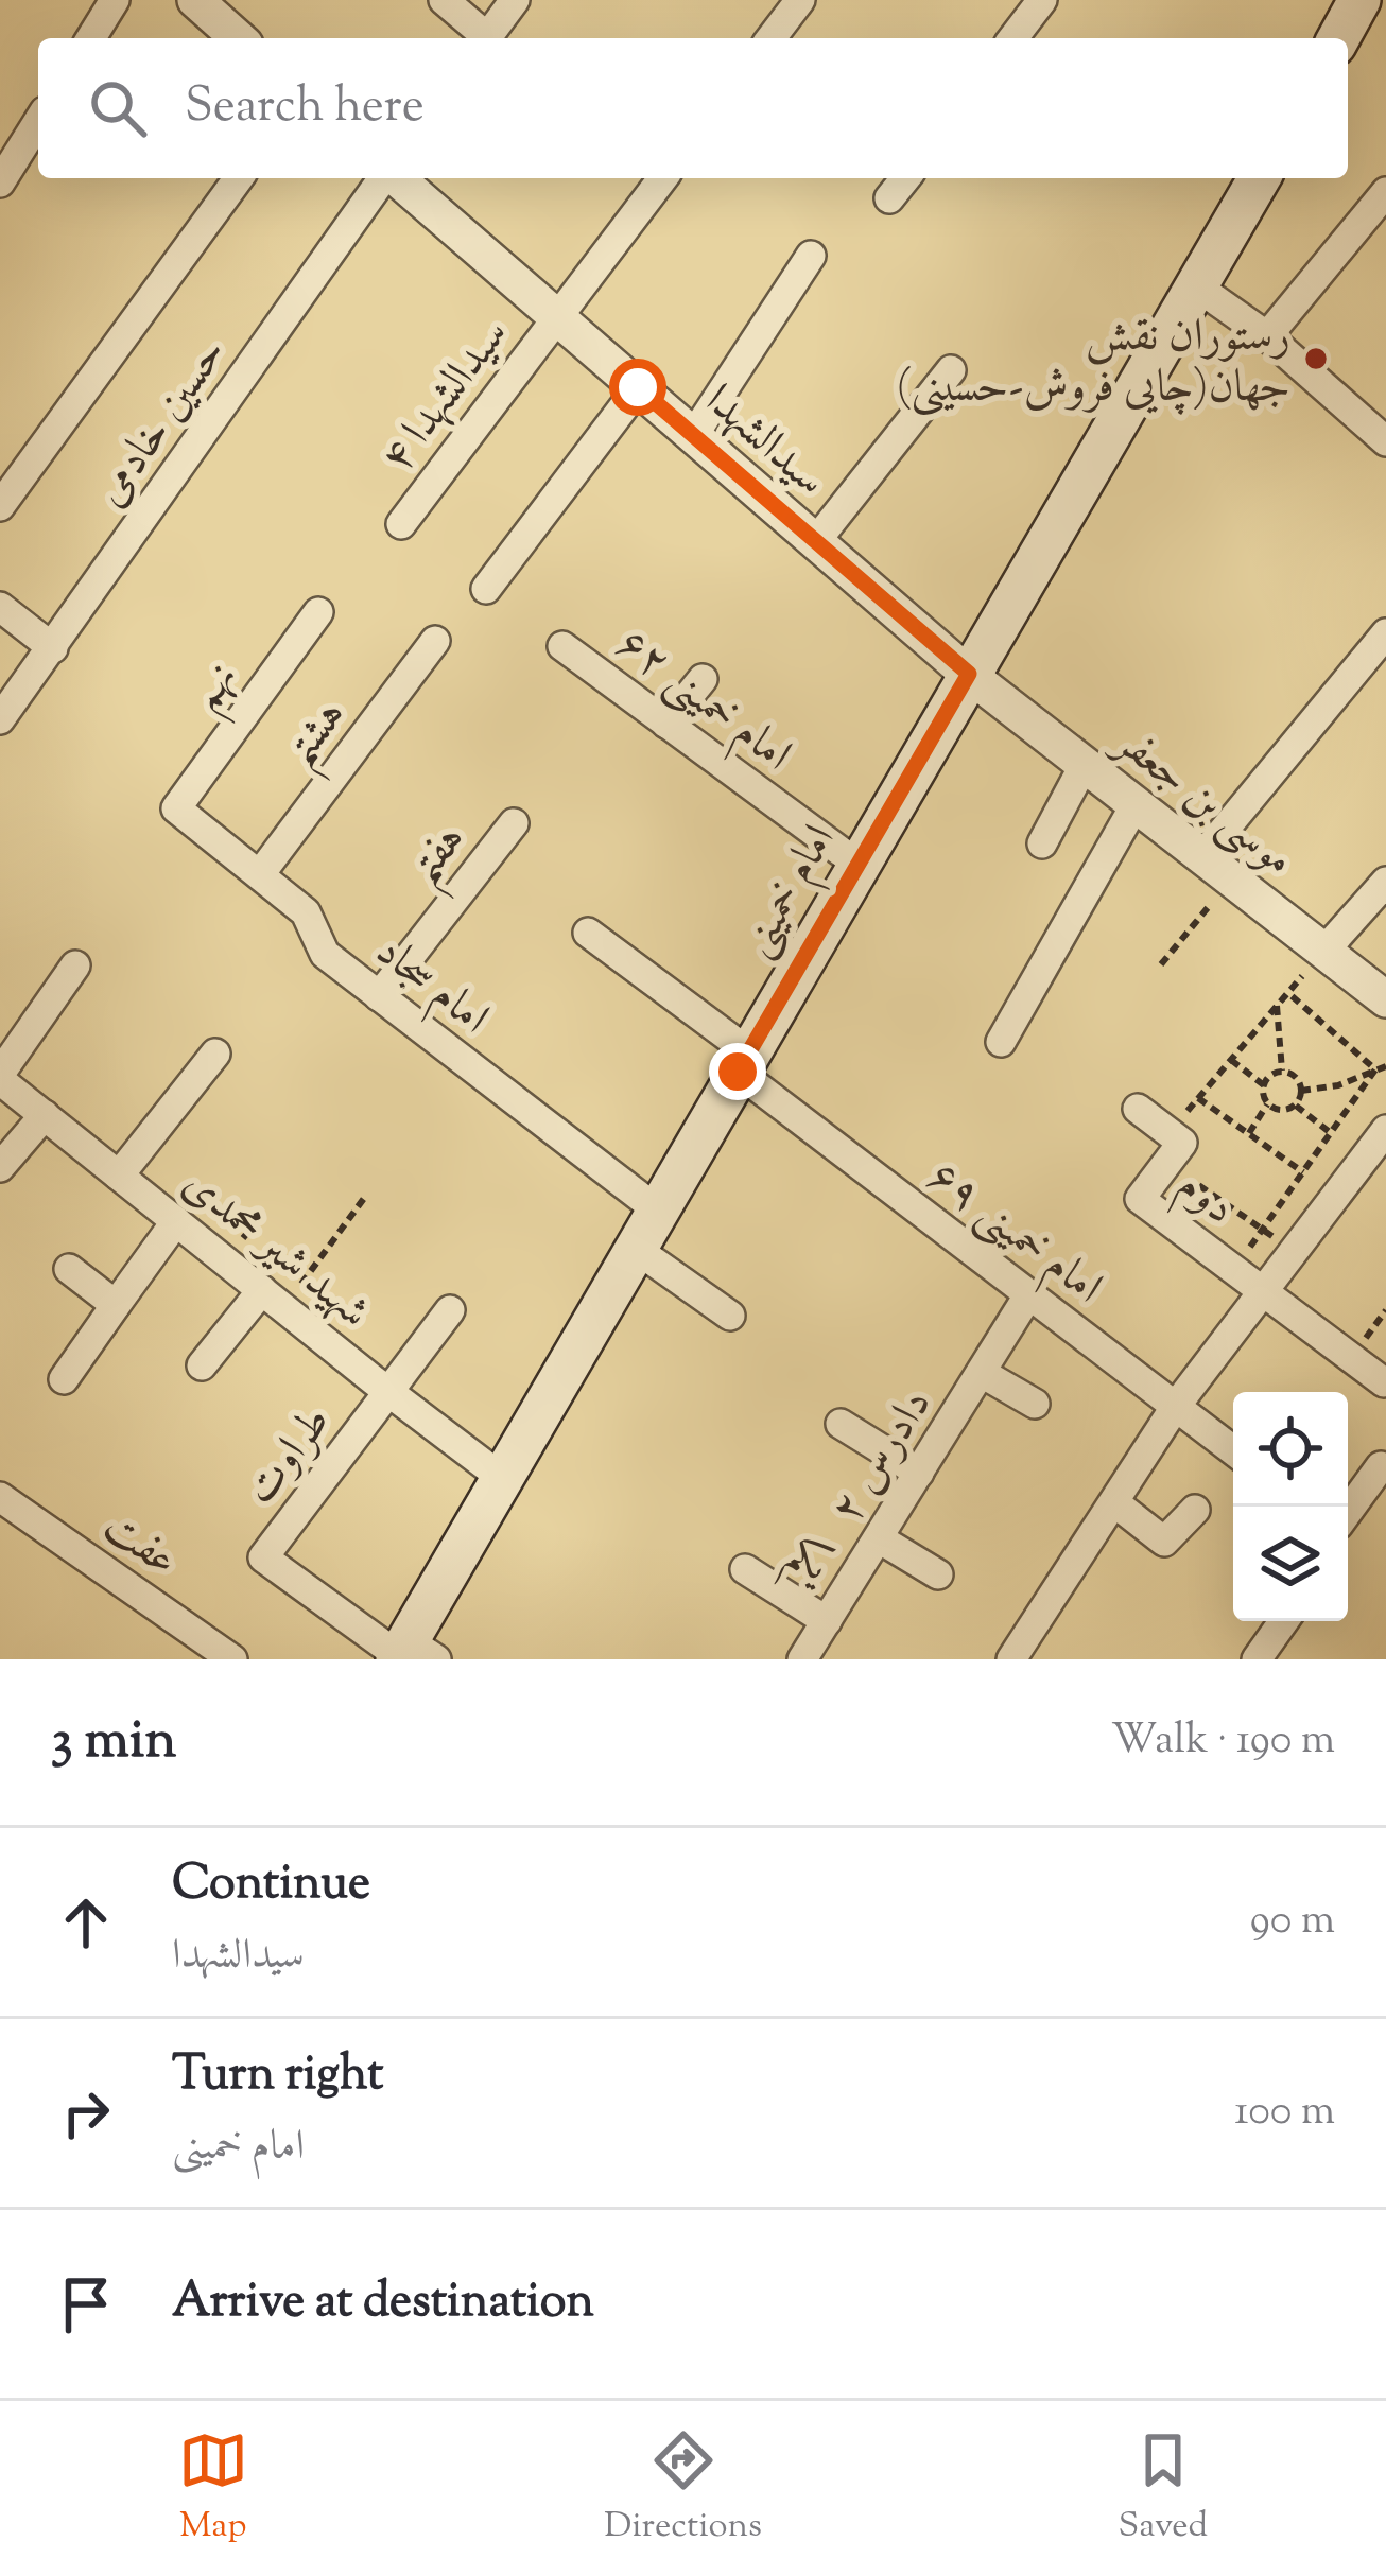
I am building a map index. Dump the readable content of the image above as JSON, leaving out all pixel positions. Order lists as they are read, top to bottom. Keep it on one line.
{"streets":{"main road":["امام خمینی"],"street":["سیدالشهدا ۴","حسین خادمی","سیدالشهدا","نهم","امام خمینی ۶۲","هشتم","موسی بن جعفر","هفتم","امام سجاد","دوم","امام خمینی ۶۹","شهید شیر محمدی","طراوت","دادرس ۲","عفت","یکم"]},"crossings":[["سیدالشهدا ۴","سیدالشهدا"],["سیدالشهدا","موسی بن جعفر"],["سیدالشهدا","امام خمینی"],["نهم","امام سجاد"],["امام خمینی ۶۲","امام خمینی"],["هشتم","امام سجاد"],["موسی بن جعفر","امام خمینی"],["هفتم","امام سجاد"],["امام خمینی","امام سجاد"],["امام خمینی","امام خمینی ۶۹"],["امام خمینی","شهید شیر محمدی"],["امام خمینی","طراوت"],["امام خمینی ۶۹","دادرس ۲"],["شهید شیر محمدی","طراوت"],["دادرس ۲","یکم"]],"places":["رستوران نقش جهان(چایی فروش-حسینی)"],"page":{"search":"Search here","heading":["3 min","Walk · 190 m"],"list":[["Continue","سیدالشهدا","90 m"],["Turn right","امام خمینی","100 m"],"Arrive at destination"],"nav":["Map","Directions","Saved"]}}
